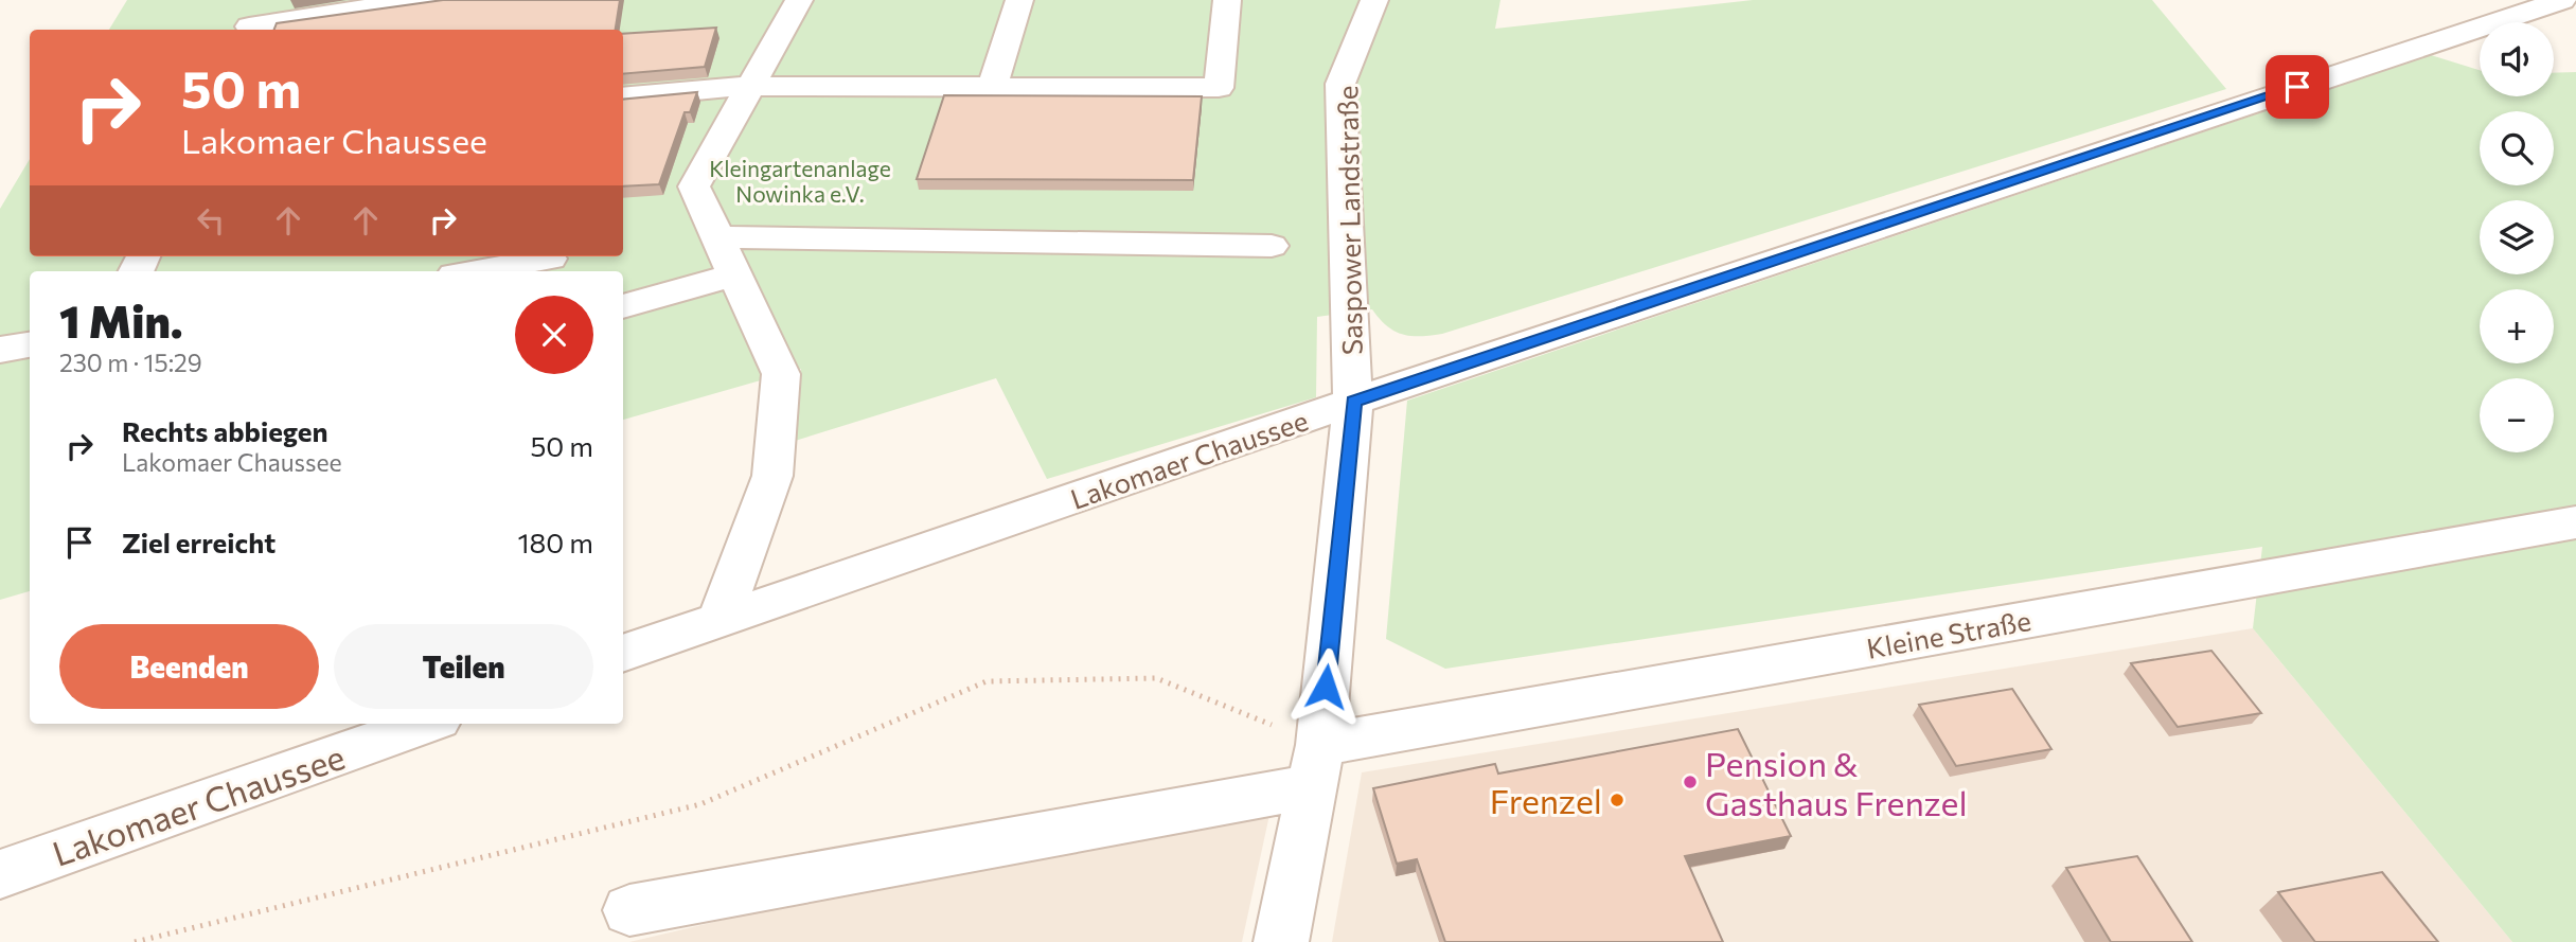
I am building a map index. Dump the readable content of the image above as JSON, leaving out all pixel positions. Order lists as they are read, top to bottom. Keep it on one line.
{"streets":{"street":["Saspower Landstraße","Lakomaer Chaussee","Kleine Straße"]},"crossings":[["Saspower Landstraße","Lakomaer Chaussee"],["Saspower Landstraße","Kleine Straße"]],"parks":["Kleingartenanlage Nowinka e.V."],"places":["Pension & Gasthaus Frenzel","Frenzel"],"page":{"map_buttons":["+","−"],"turn":["50 m","Lakomaer Chaussee"],"heading":["1 Min.","230 m · 15:29"],"list":[{"name":"Rechts abbiegen","note":"Lakomaer Chaussee","value":"50 m"},{"name":"Ziel erreicht","value":"180 m"}],"buttons":["Beenden","Teilen"]}}
